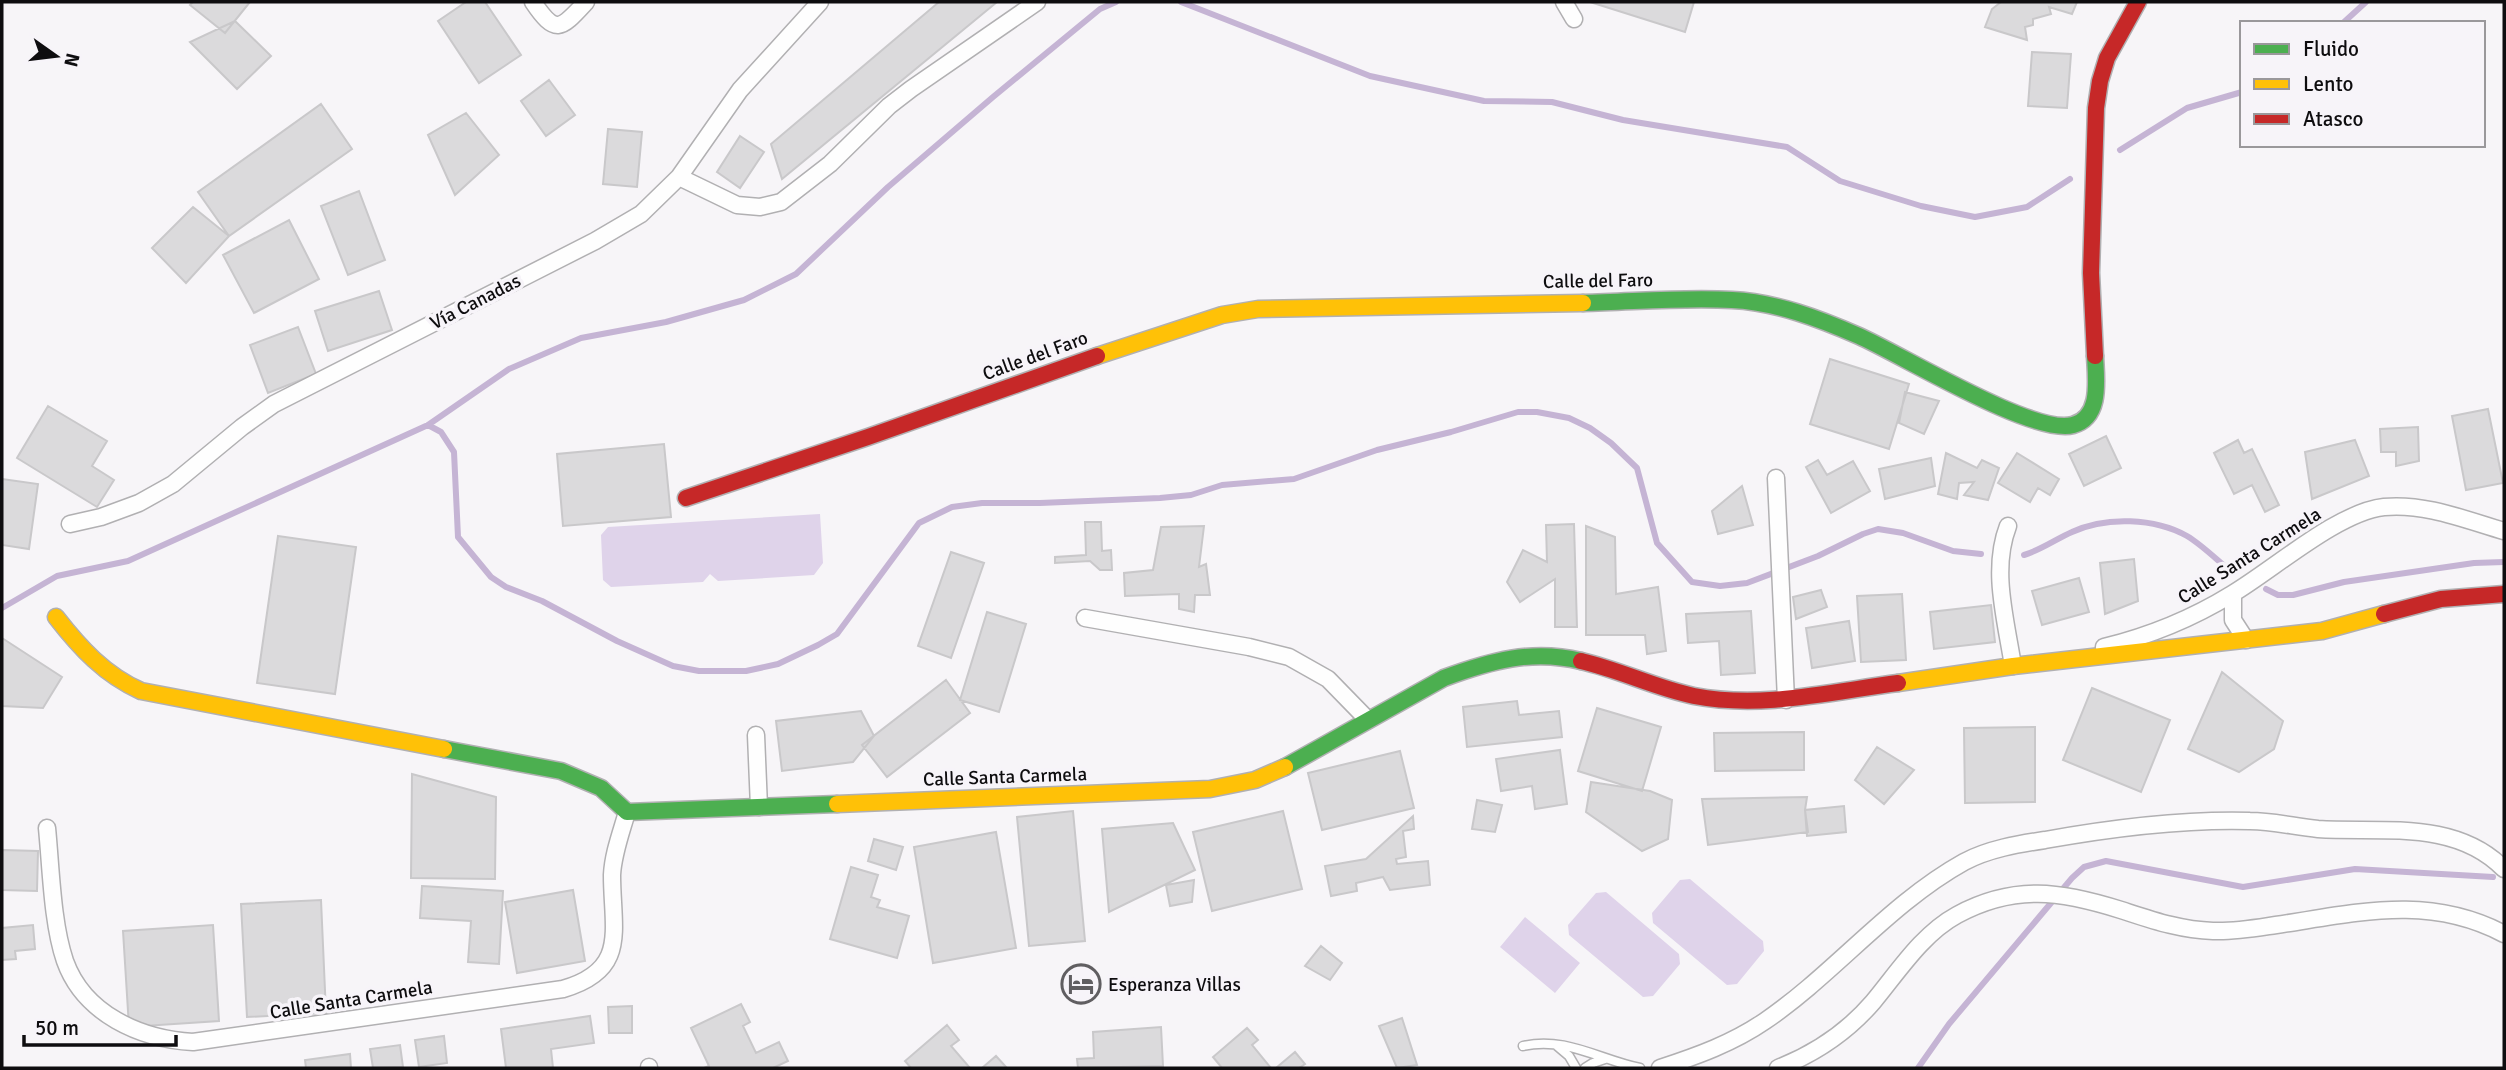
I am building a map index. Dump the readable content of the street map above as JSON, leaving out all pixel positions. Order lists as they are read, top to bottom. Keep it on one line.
{"streets":{"street":["Calle del Faro","Vía Canadas","Calle Santa Carmela"]},"places":{"hotel":["Esperanza Villas"]},"legend":["Fluido","Lento","Atasco"],"scale_bar":"50 m","north":"right"}
